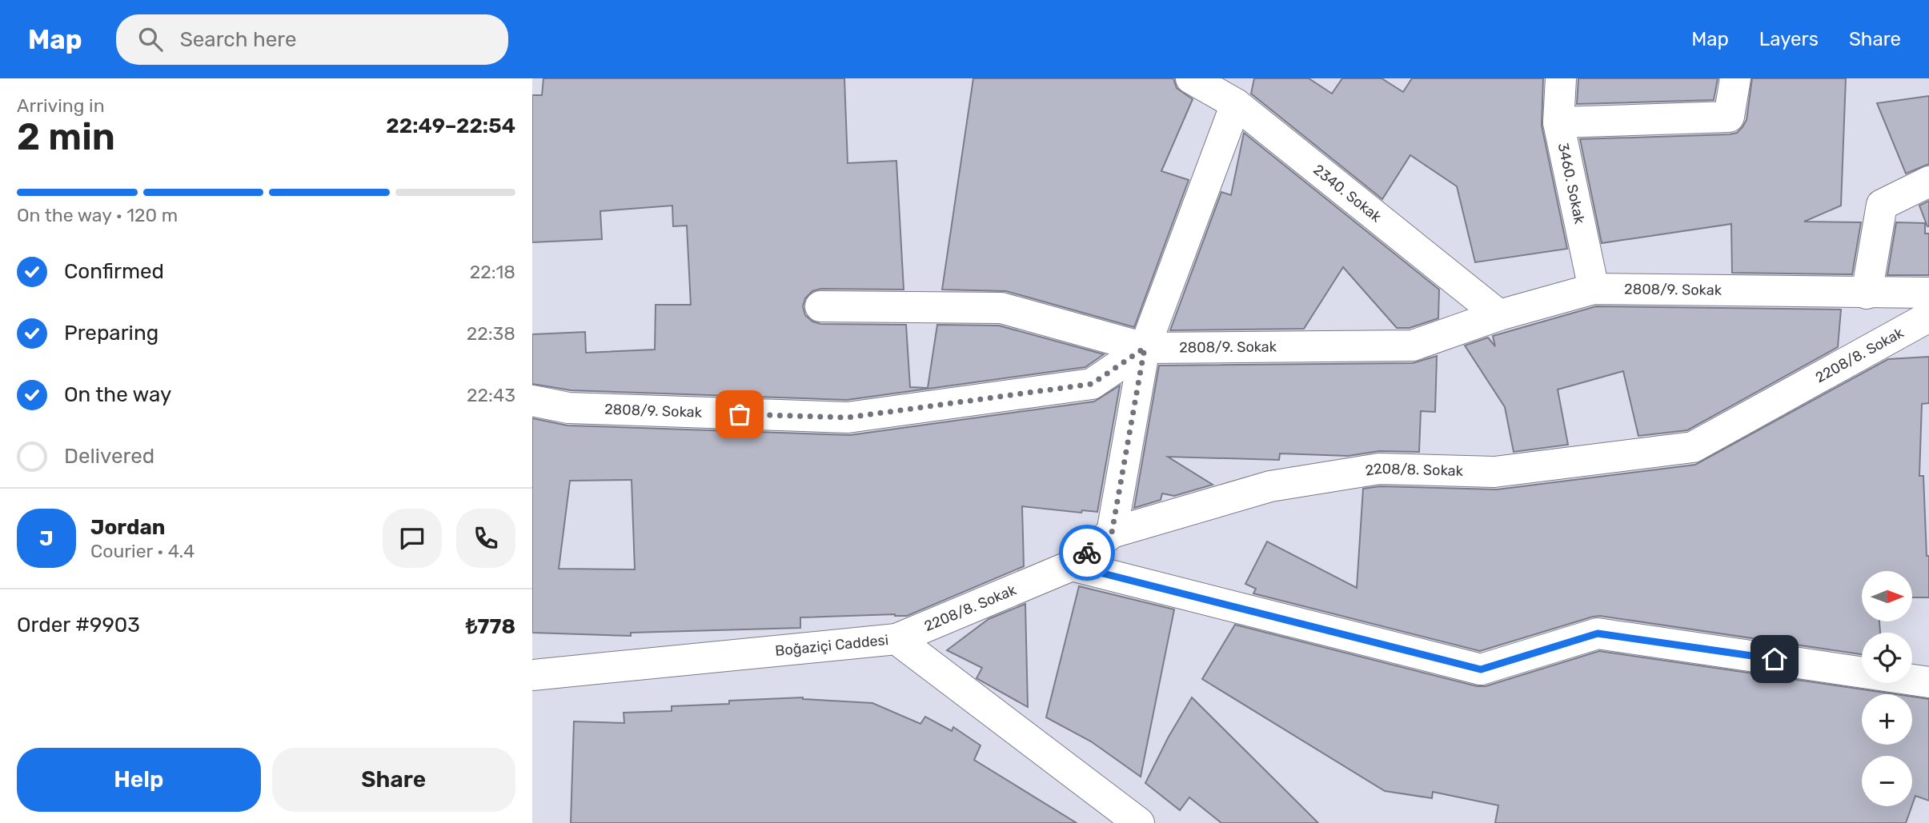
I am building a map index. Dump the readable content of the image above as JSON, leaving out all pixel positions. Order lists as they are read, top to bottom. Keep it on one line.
{"streets":{"street":["3460. Sokak","2340. Sokak","2808/9. Sokak","2208/8. Sokak","Boğaziçi Caddesi"]},"crossings":[["3460. Sokak","2808/9. Sokak"],["2340. Sokak","2808/9. Sokak"],["2208/8. Sokak","Boğaziçi Caddesi"]],"north":"right","page":{"header":"Map","search":"Search here","nav":["Map","Layers","Share"],"heading":["2 min","Arriving in","22:49–22:54"],"panel":["Jordan","Courier · 4.4","Order #9903","₺778"],"bar":"On the way · 120 m","list":[["Confirmed","22:18"],["Preparing","22:38"],["On the way","22:43"],"Delivered"],"round":"J","map_buttons":["+","−"],"buttons":["Help","Share"]}}
